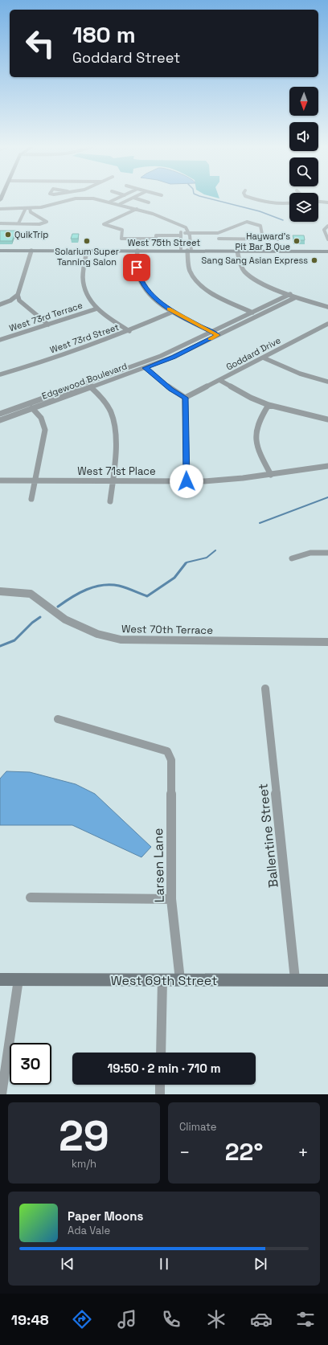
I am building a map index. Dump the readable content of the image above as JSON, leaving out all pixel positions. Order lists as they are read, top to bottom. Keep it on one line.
{"streets":{"main road":["West 75th Street","West 69th Street"],"street":["West 73rd Terrace","West 73rd Street","Goddard Drive","Edgewood Boulevard","West 71st Place","West 70th Terrace","Ballentine Street","Larsen Lane"]},"crossings":[["Ballentine Street","West 69th Street"],["Larsen Lane","West 69th Street"]],"places":["QuikTrip","Solarium Super Tanning Salon","Hayward's Pit Bar B Que","Sang Sang Asian Express"],"north":"bottom","page":{"turn":["180 m","Goddard Street"],"limit":"30","trip":"19:50 · 2 min · 710 m","tile":[["29","km/h"],"Climate"],"heat":["−","22°","+"],"song":["Paper Moons","Ada Vale"],"tabs":"19:48"}}
